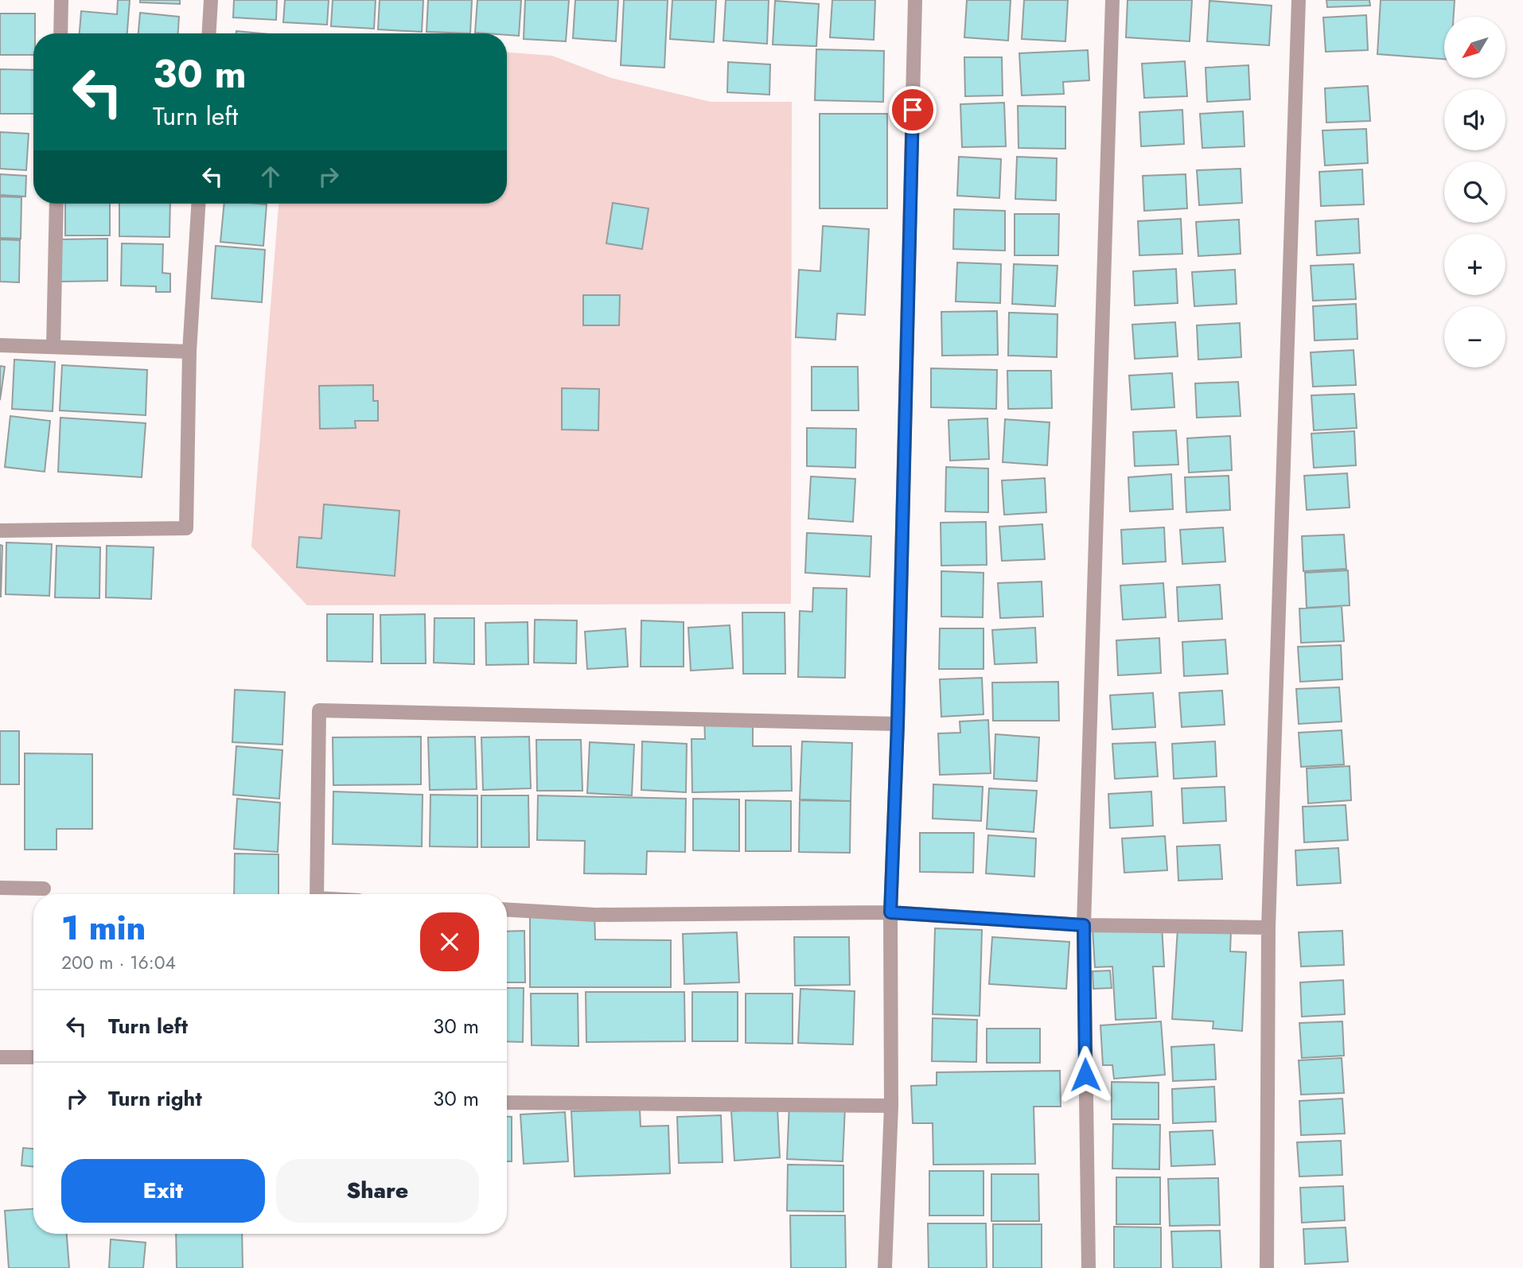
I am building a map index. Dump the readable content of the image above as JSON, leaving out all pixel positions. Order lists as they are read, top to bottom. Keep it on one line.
{"north":"bottom left","page":{"map_buttons":["+","−"],"turn":["30 m","Turn left"],"heading":["1 min","200 m · 16:04"],"list":[{"name":"Turn left","value":"30 m"},{"name":"Turn right","value":"30 m"}],"buttons":["Exit","Share"]}}
